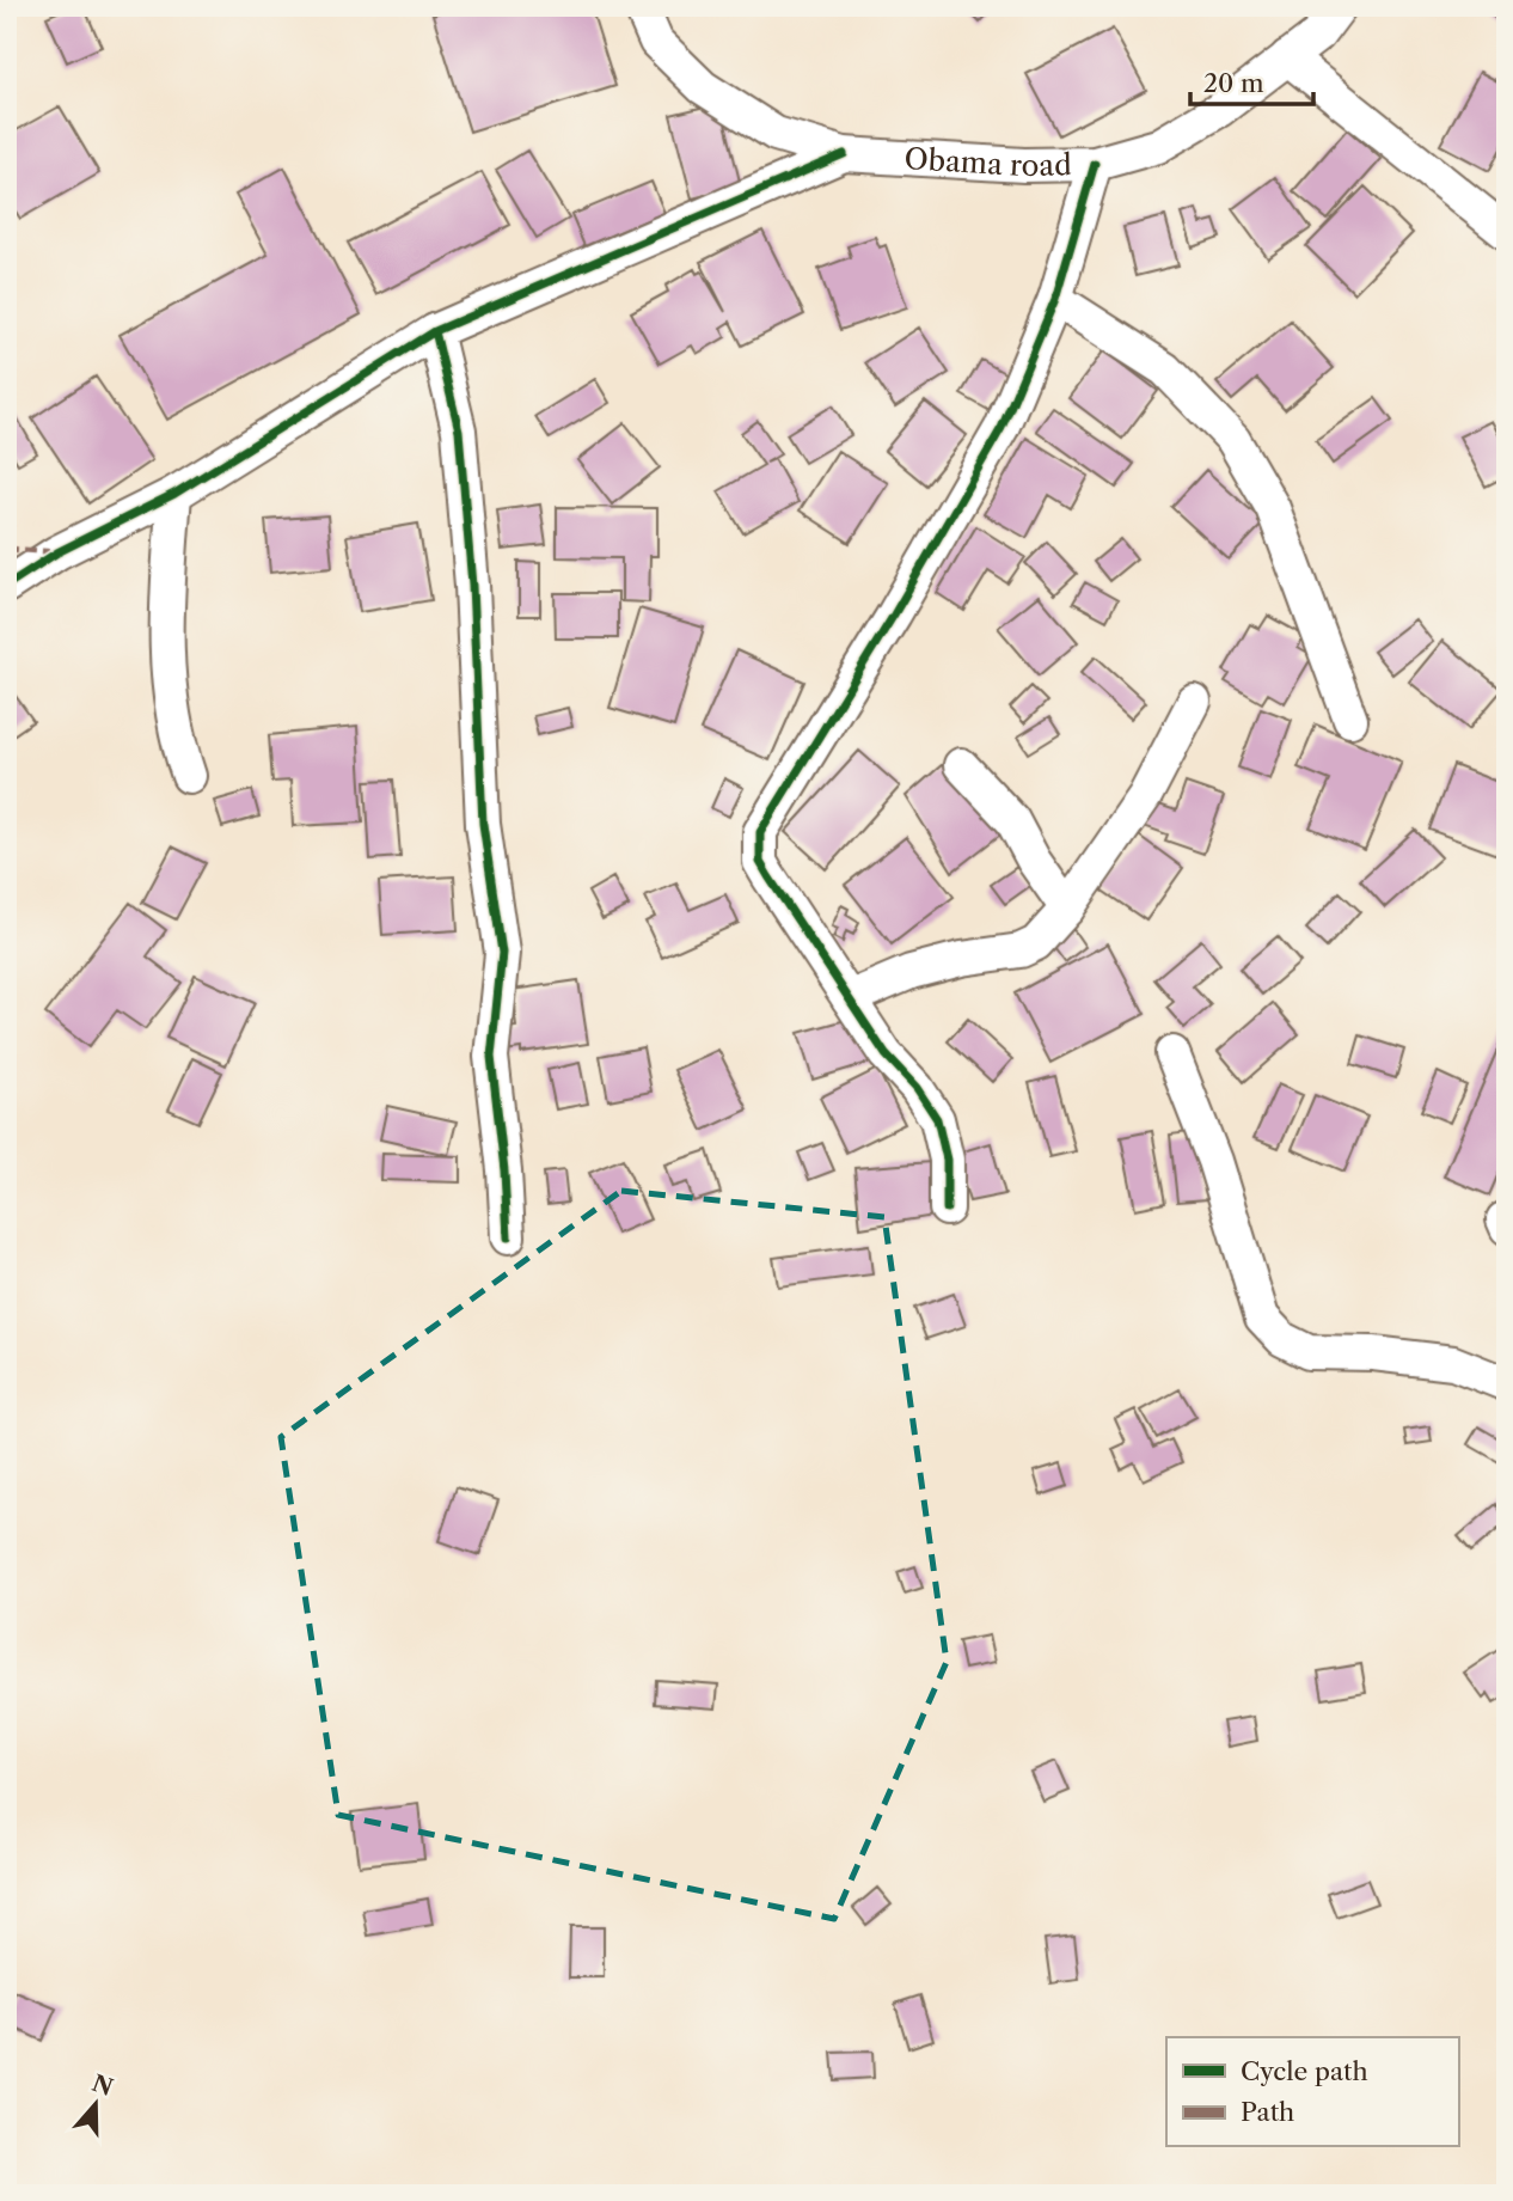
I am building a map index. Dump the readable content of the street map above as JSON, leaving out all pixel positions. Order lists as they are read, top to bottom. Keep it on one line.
{"streets":{"street":["Obama road"]},"legend":["Cycle path","Path"],"scale_bar":"20 m","north":"top"}
